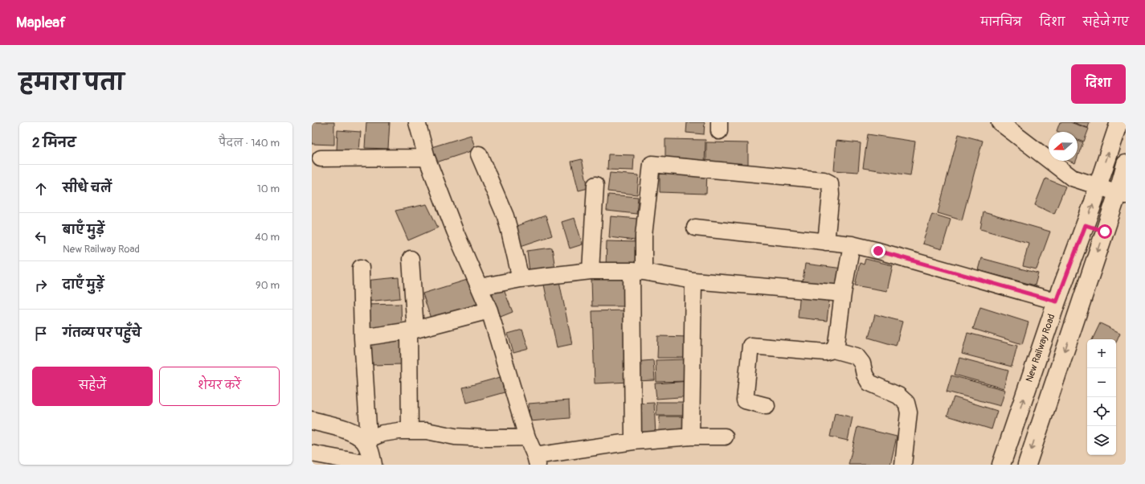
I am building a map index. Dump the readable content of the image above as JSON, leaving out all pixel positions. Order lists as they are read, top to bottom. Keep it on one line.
{"streets":{"main road":["New Railway Road"]},"north":"left","page":{"header":"Mapleaf","nav":["मानचित्र","दिशा","सहेजे गए"],"title":"हमारा पता","buttons":["दिशा",["सहेजें","शेयर करें"]],"heading":["2 मिनट","पैदल · 140 m"],"list":[["सीधे चलें","10 m"],["बाएँ मुड़ें","New Railway Road","40 m"],["दाएँ मुड़ें","90 m"],"गंतव्य पर पहुँचे"],"map_buttons":["+","−"]}}
